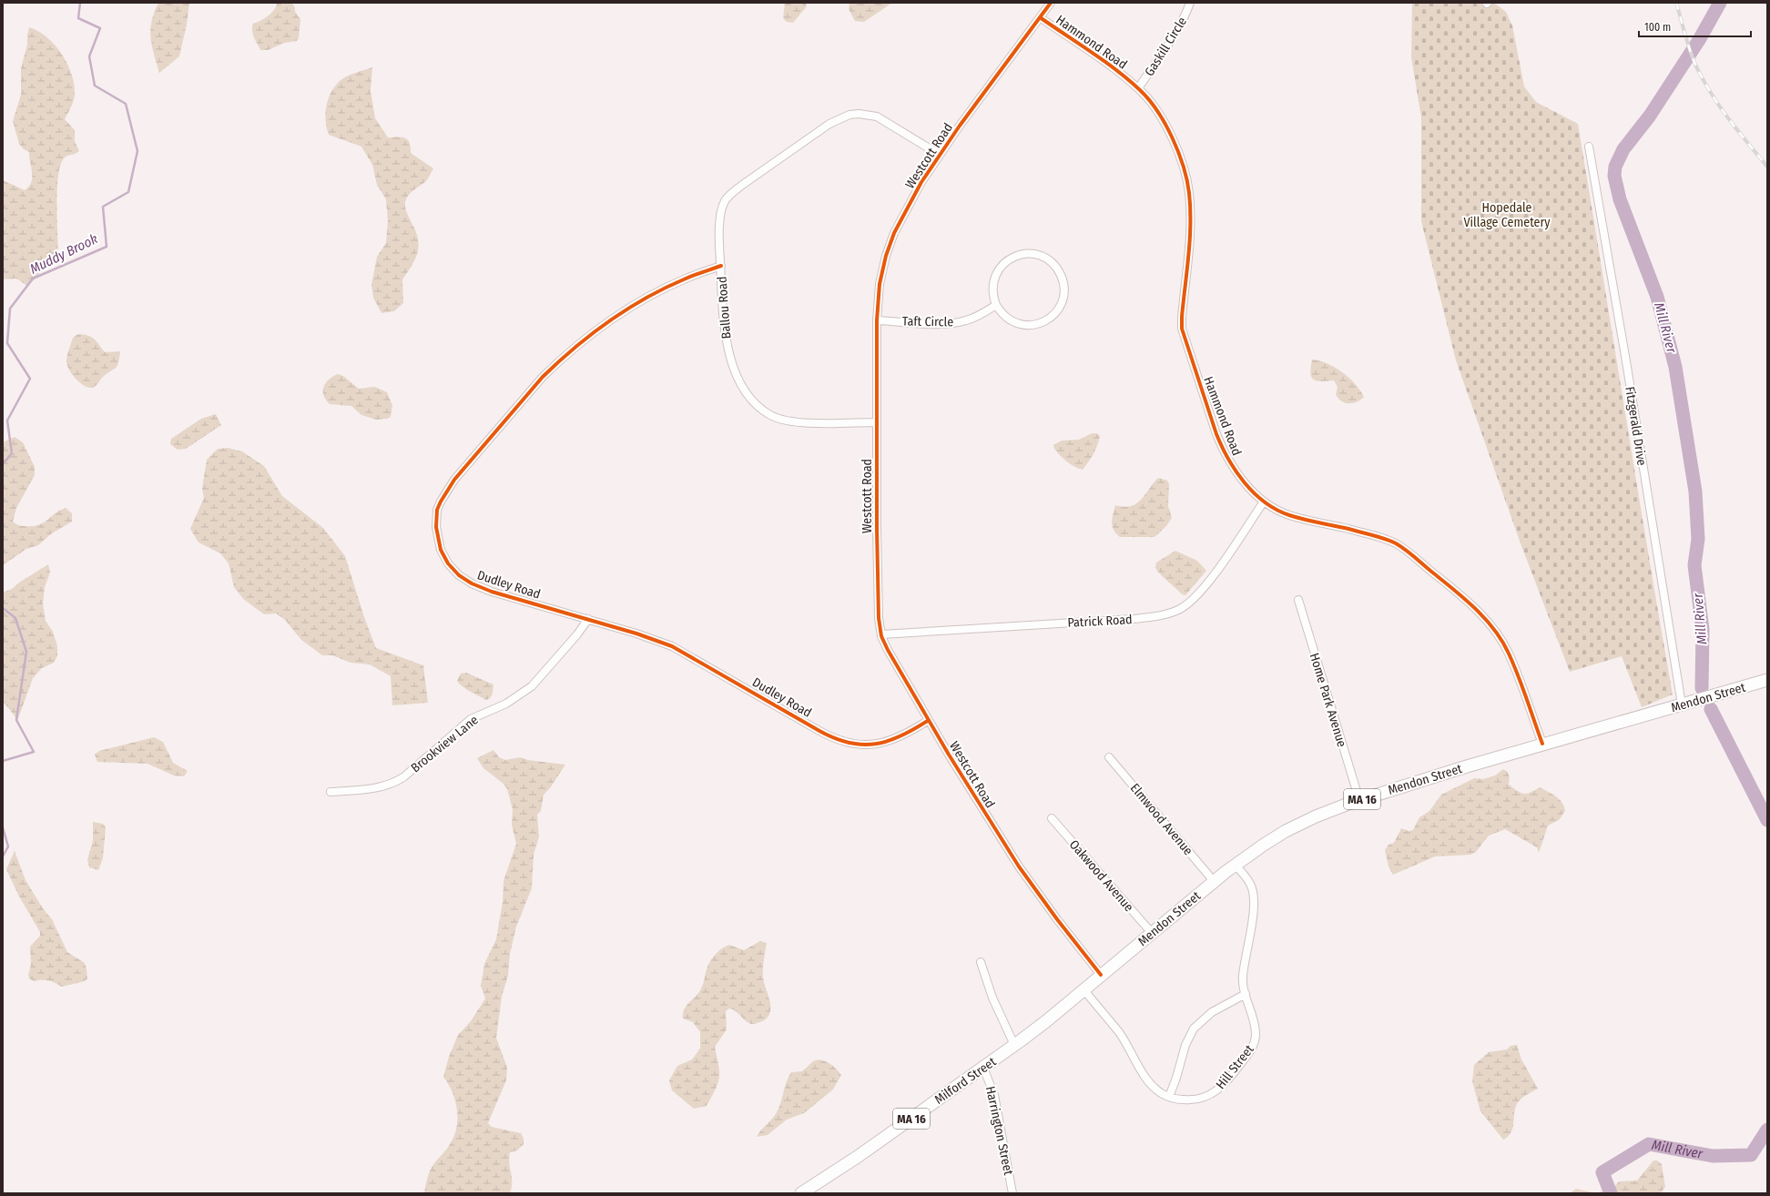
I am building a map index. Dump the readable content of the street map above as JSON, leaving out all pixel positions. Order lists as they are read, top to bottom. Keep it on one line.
{"streets":{"main road":["Mendon Street","MA 16","Milford Street"],"street":["Hammond Road","Gaskill Circle","Westcott Road","Ballou Road","Taft Circle","Fitzgerald Drive","Dudley Road","Patrick Road","Home Park Avenue","Brookview Lane","Elmwood Avenue","Oakwood Avenue","Hill Street","Harrington Street"]},"crossings":[["Hammond Road","Gaskill Circle"],["Hammond Road","Westcott Road"],["Hammond Road","Patrick Road"],["Hammond Road","Mendon Street"],["Westcott Road","Ballou Road"],["Westcott Road","Taft Circle"],["Westcott Road","Dudley Road"],["Westcott Road","Patrick Road"],["Westcott Road","Mendon Street"],["Ballou Road","Dudley Road"],["Fitzgerald Drive","Mendon Street"],["Dudley Road","Brookview Lane"],["Mendon Street","Home Park Avenue"],["Mendon Street","Elmwood Avenue"],["Mendon Street","Oakwood Avenue"],["Mendon Street","Hill Street"],["Mendon Street","Milford Street"],["Milford Street","Harrington Street"]],"water":["Muddy Brook","Mill River"],"parks":["Hopedale Village Cemetery"],"scale_bar":"100 m"}
